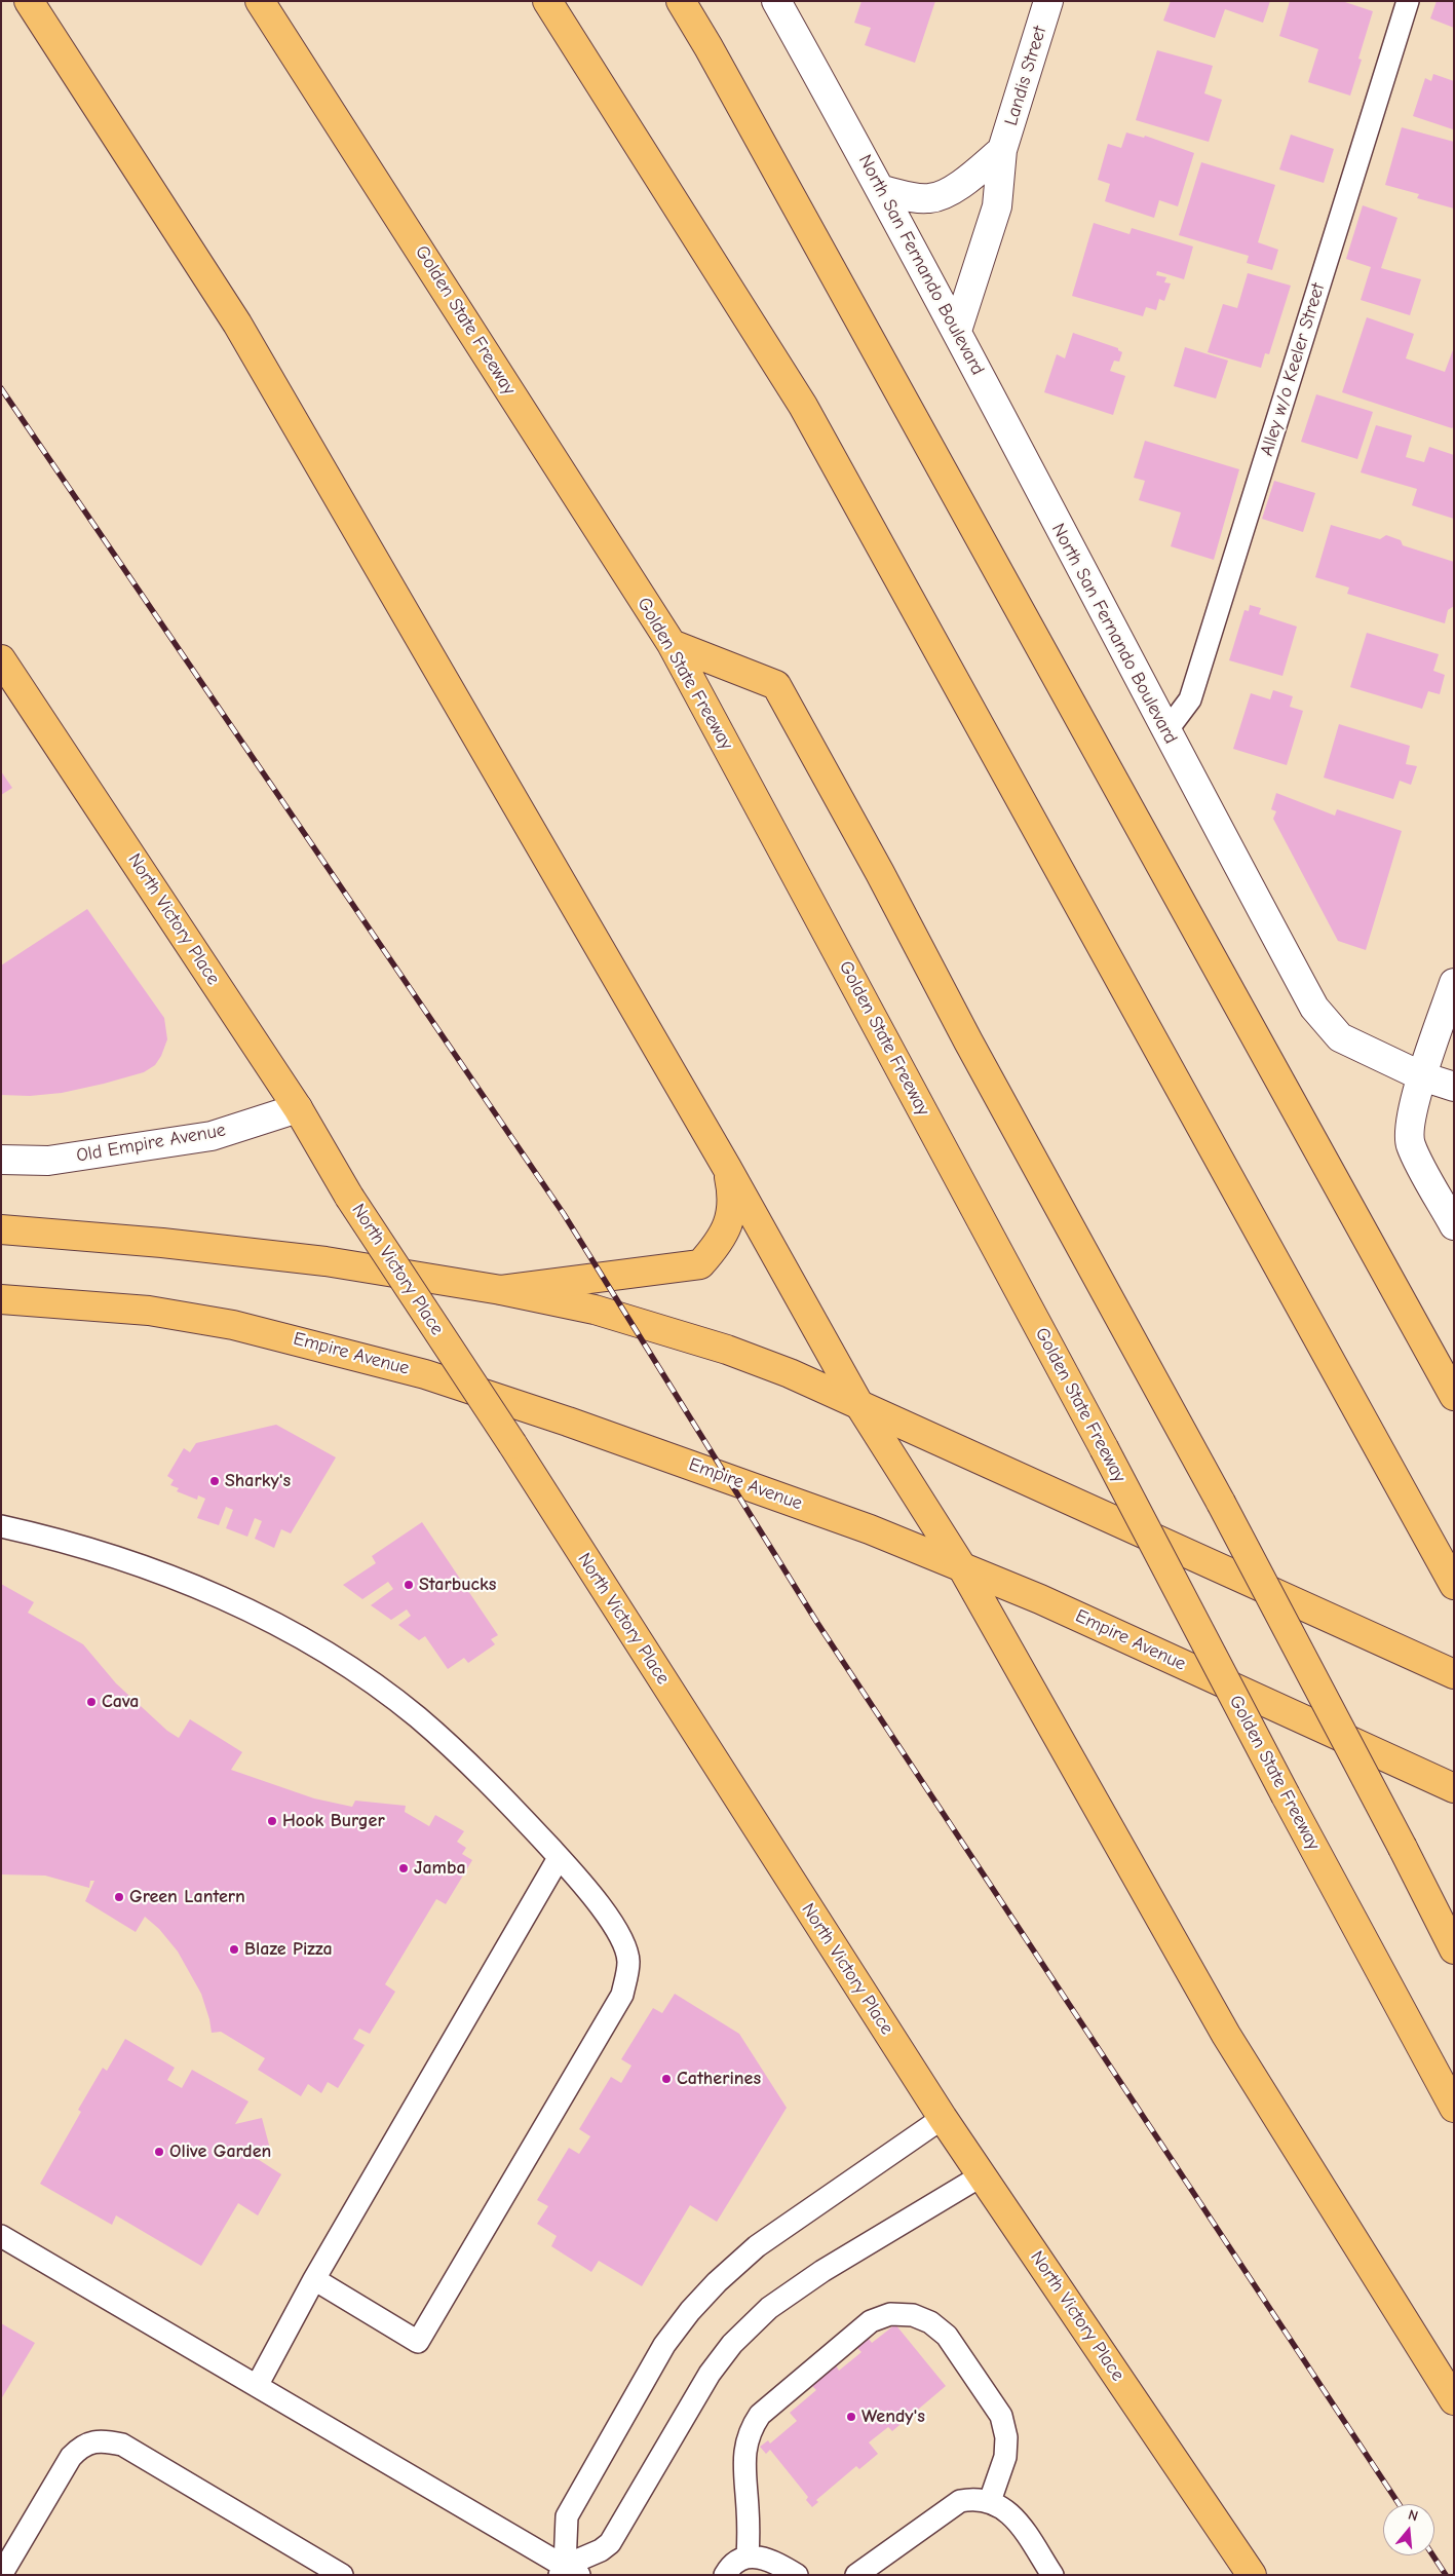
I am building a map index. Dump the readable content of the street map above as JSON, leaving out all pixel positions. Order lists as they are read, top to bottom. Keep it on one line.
{"streets":{"main road":["Golden State Freeway","North Victory Place","Empire Avenue"],"street":["Landis Street","North San Fernando Boulevard","Old Empire Avenue"],"lane":["Alley w/o Keeler Street"]},"crossings":[["Landis Street","North San Fernando Boulevard"],["North San Fernando Boulevard","Alley w/o Keeler Street"],["North Victory Place","Old Empire Avenue"]],"places":["Sharky's","Starbucks","Cava","Hook Burger","Jamba","Green Lantern","Blaze Pizza","Catherines","Olive Garden","Wendy's"],"north":"top"}
